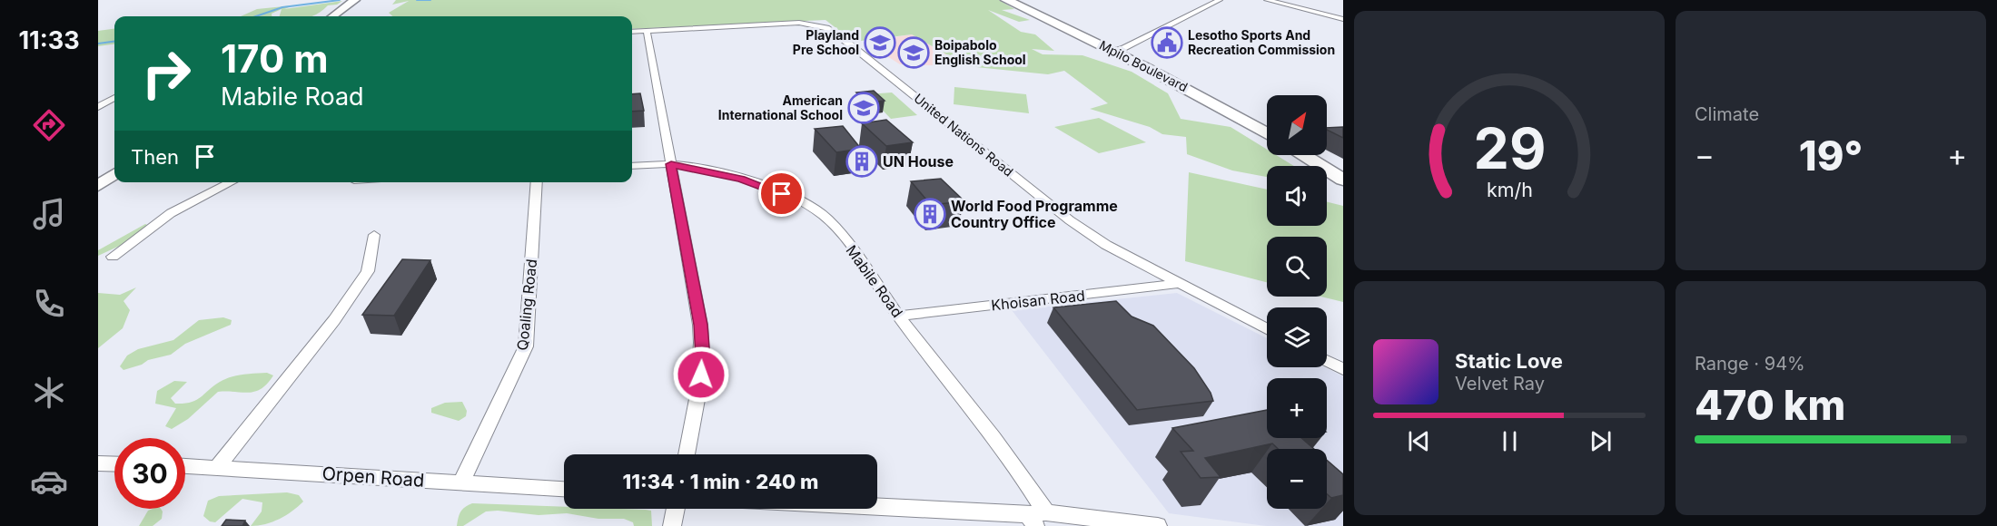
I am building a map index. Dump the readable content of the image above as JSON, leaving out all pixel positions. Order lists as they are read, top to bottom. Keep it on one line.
{"streets":{"highway":["Mpilo Boulevard"],"street":["United Nations Road","Mabile Road","Khoisan Road","Qoaling Road","Orpen Road"]},"crossings":[["United Nations Road","Khoisan Road"],["Mabile Road","Khoisan Road"],["Qoaling Road","Orpen Road"]],"places":{"school or university":["Playland Pre School","Boipabolo English School","American International School"],"public building":["Lesotho Sports And Recreation Commission"],"building":["UN House","World Food Programme Country Office"]},"north":"top right","page":{"tabs":"11:33","tile":["Climate",["Range · 94%","470 km"]],"turn":["170 m","Mabile Road"],"map_buttons":["+","−"],"then":"Then","heat":["−","19°","+"],"song":["Static Love","Velvet Ray"],"limit":"30","trip":"11:34 · 1 min · 240 m","gauge":["29","km/h"]}}
